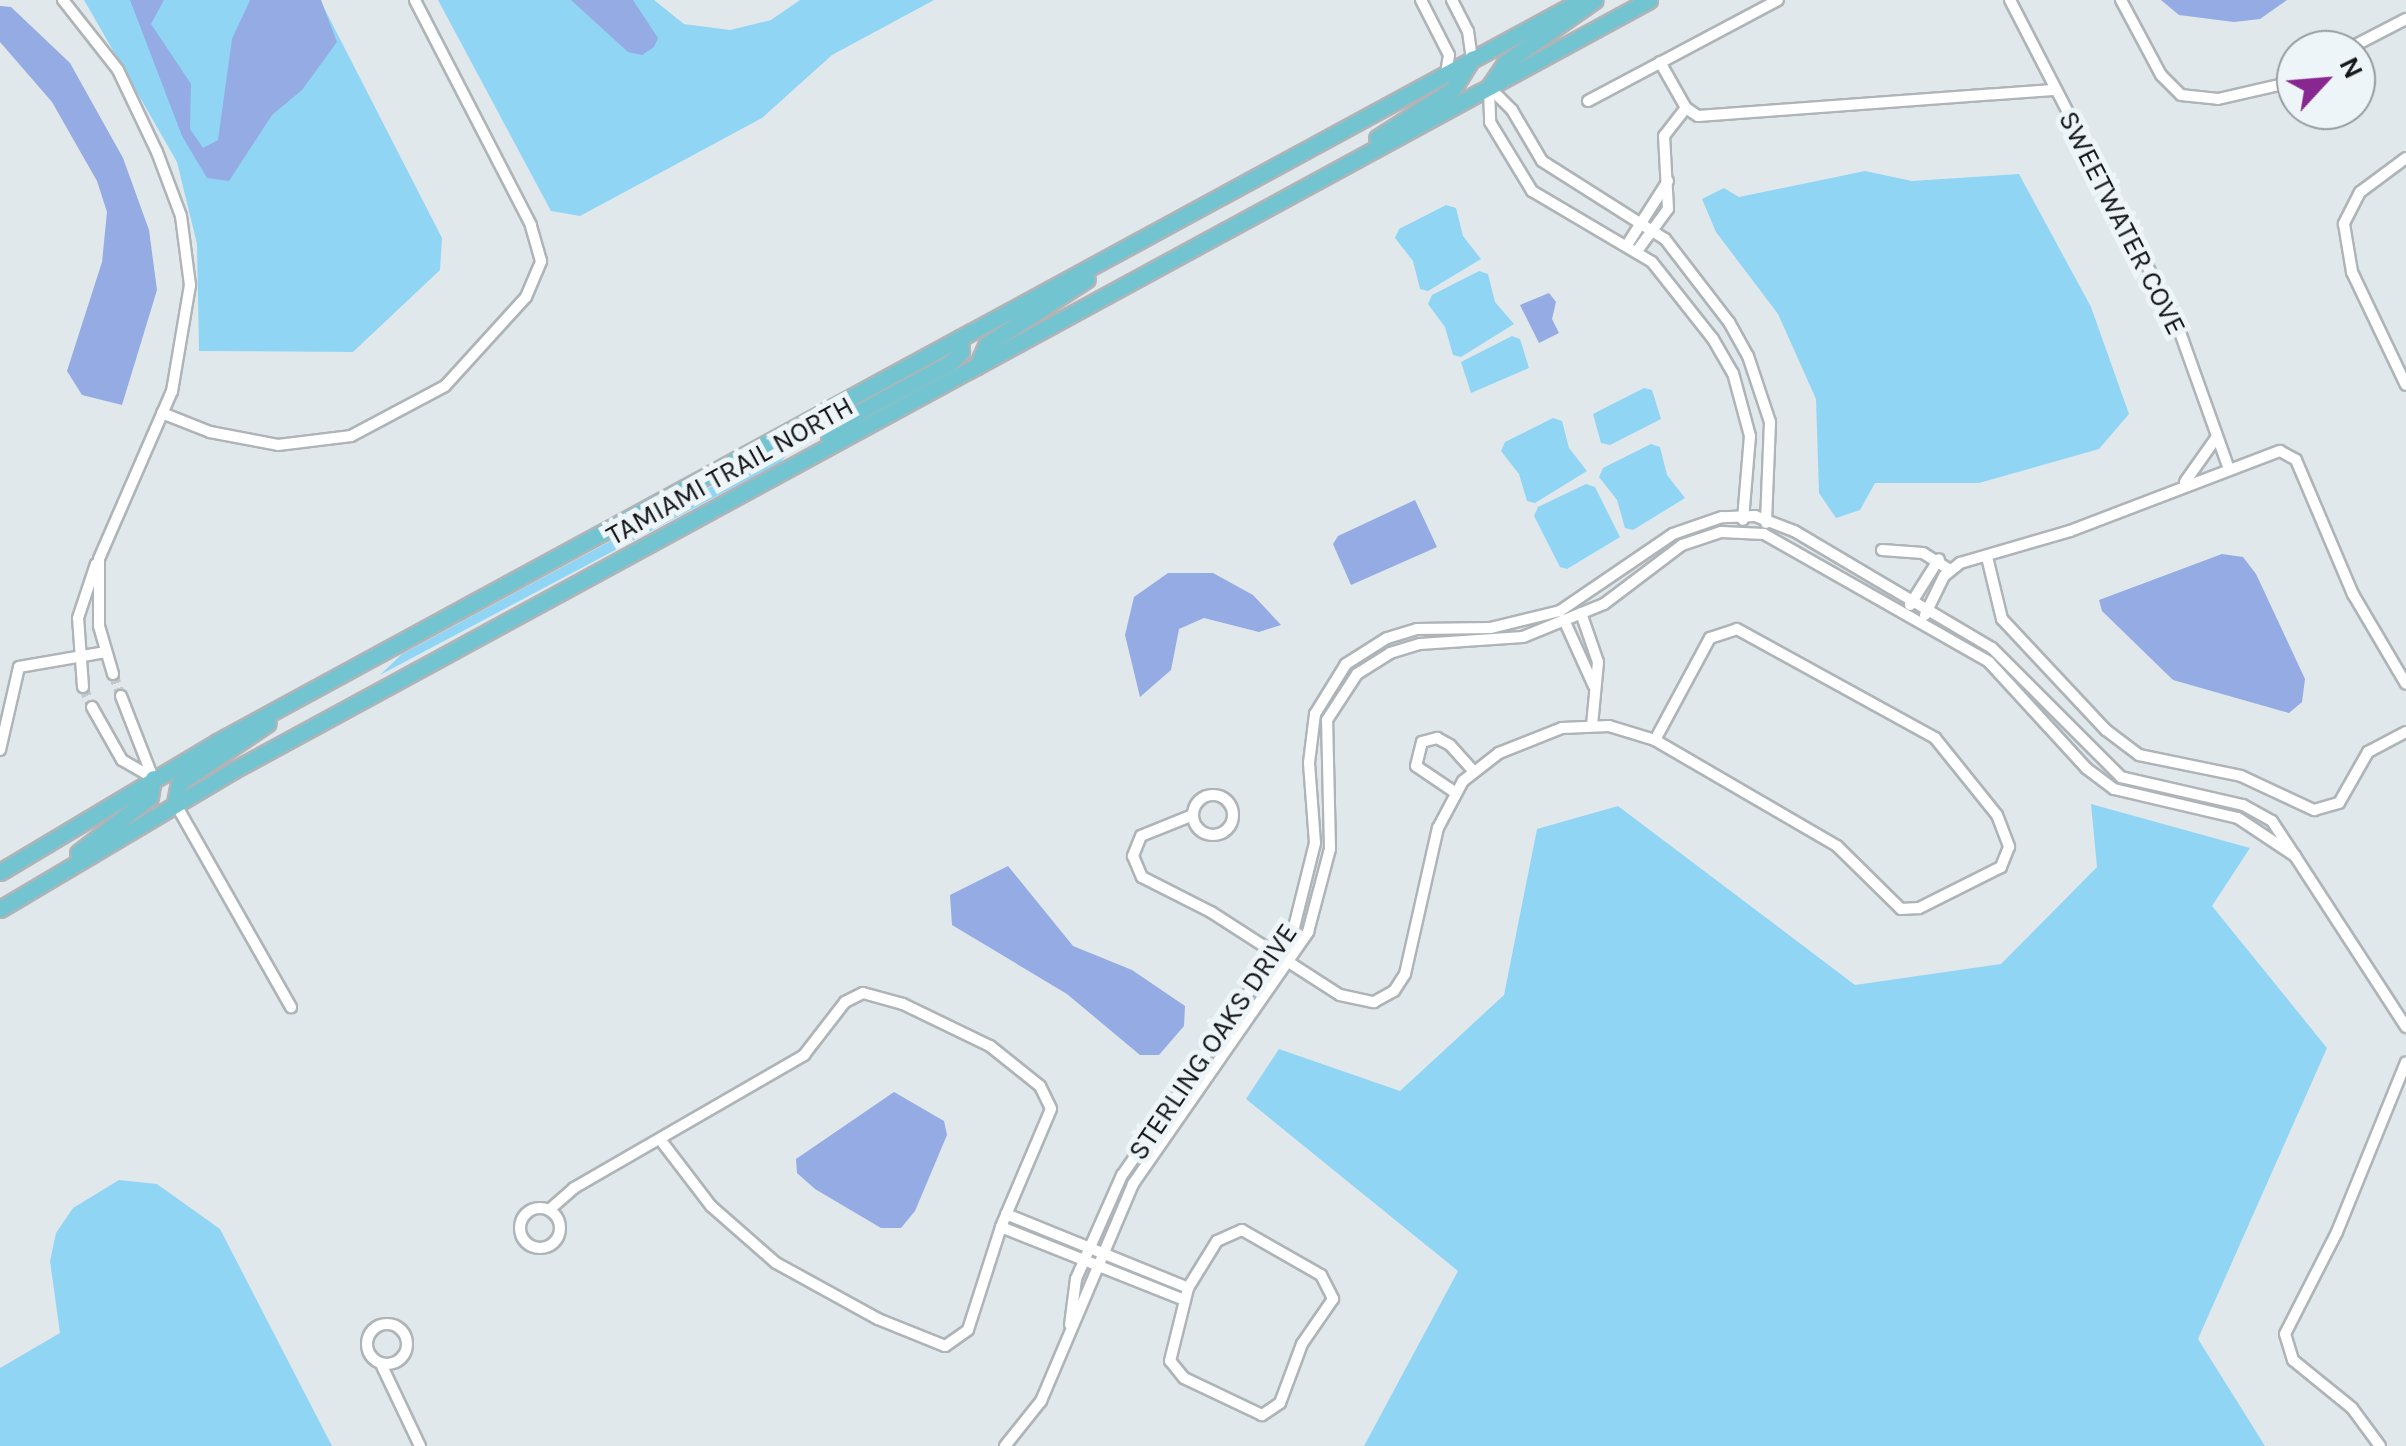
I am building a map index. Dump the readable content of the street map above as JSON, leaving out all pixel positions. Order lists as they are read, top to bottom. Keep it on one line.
{"streets":{"main road":["TAMIAMI TRAIL NORTH"],"street":["SWEETWATER COVE","STERLING OAKS DRIVE"]},"north":"top right"}
